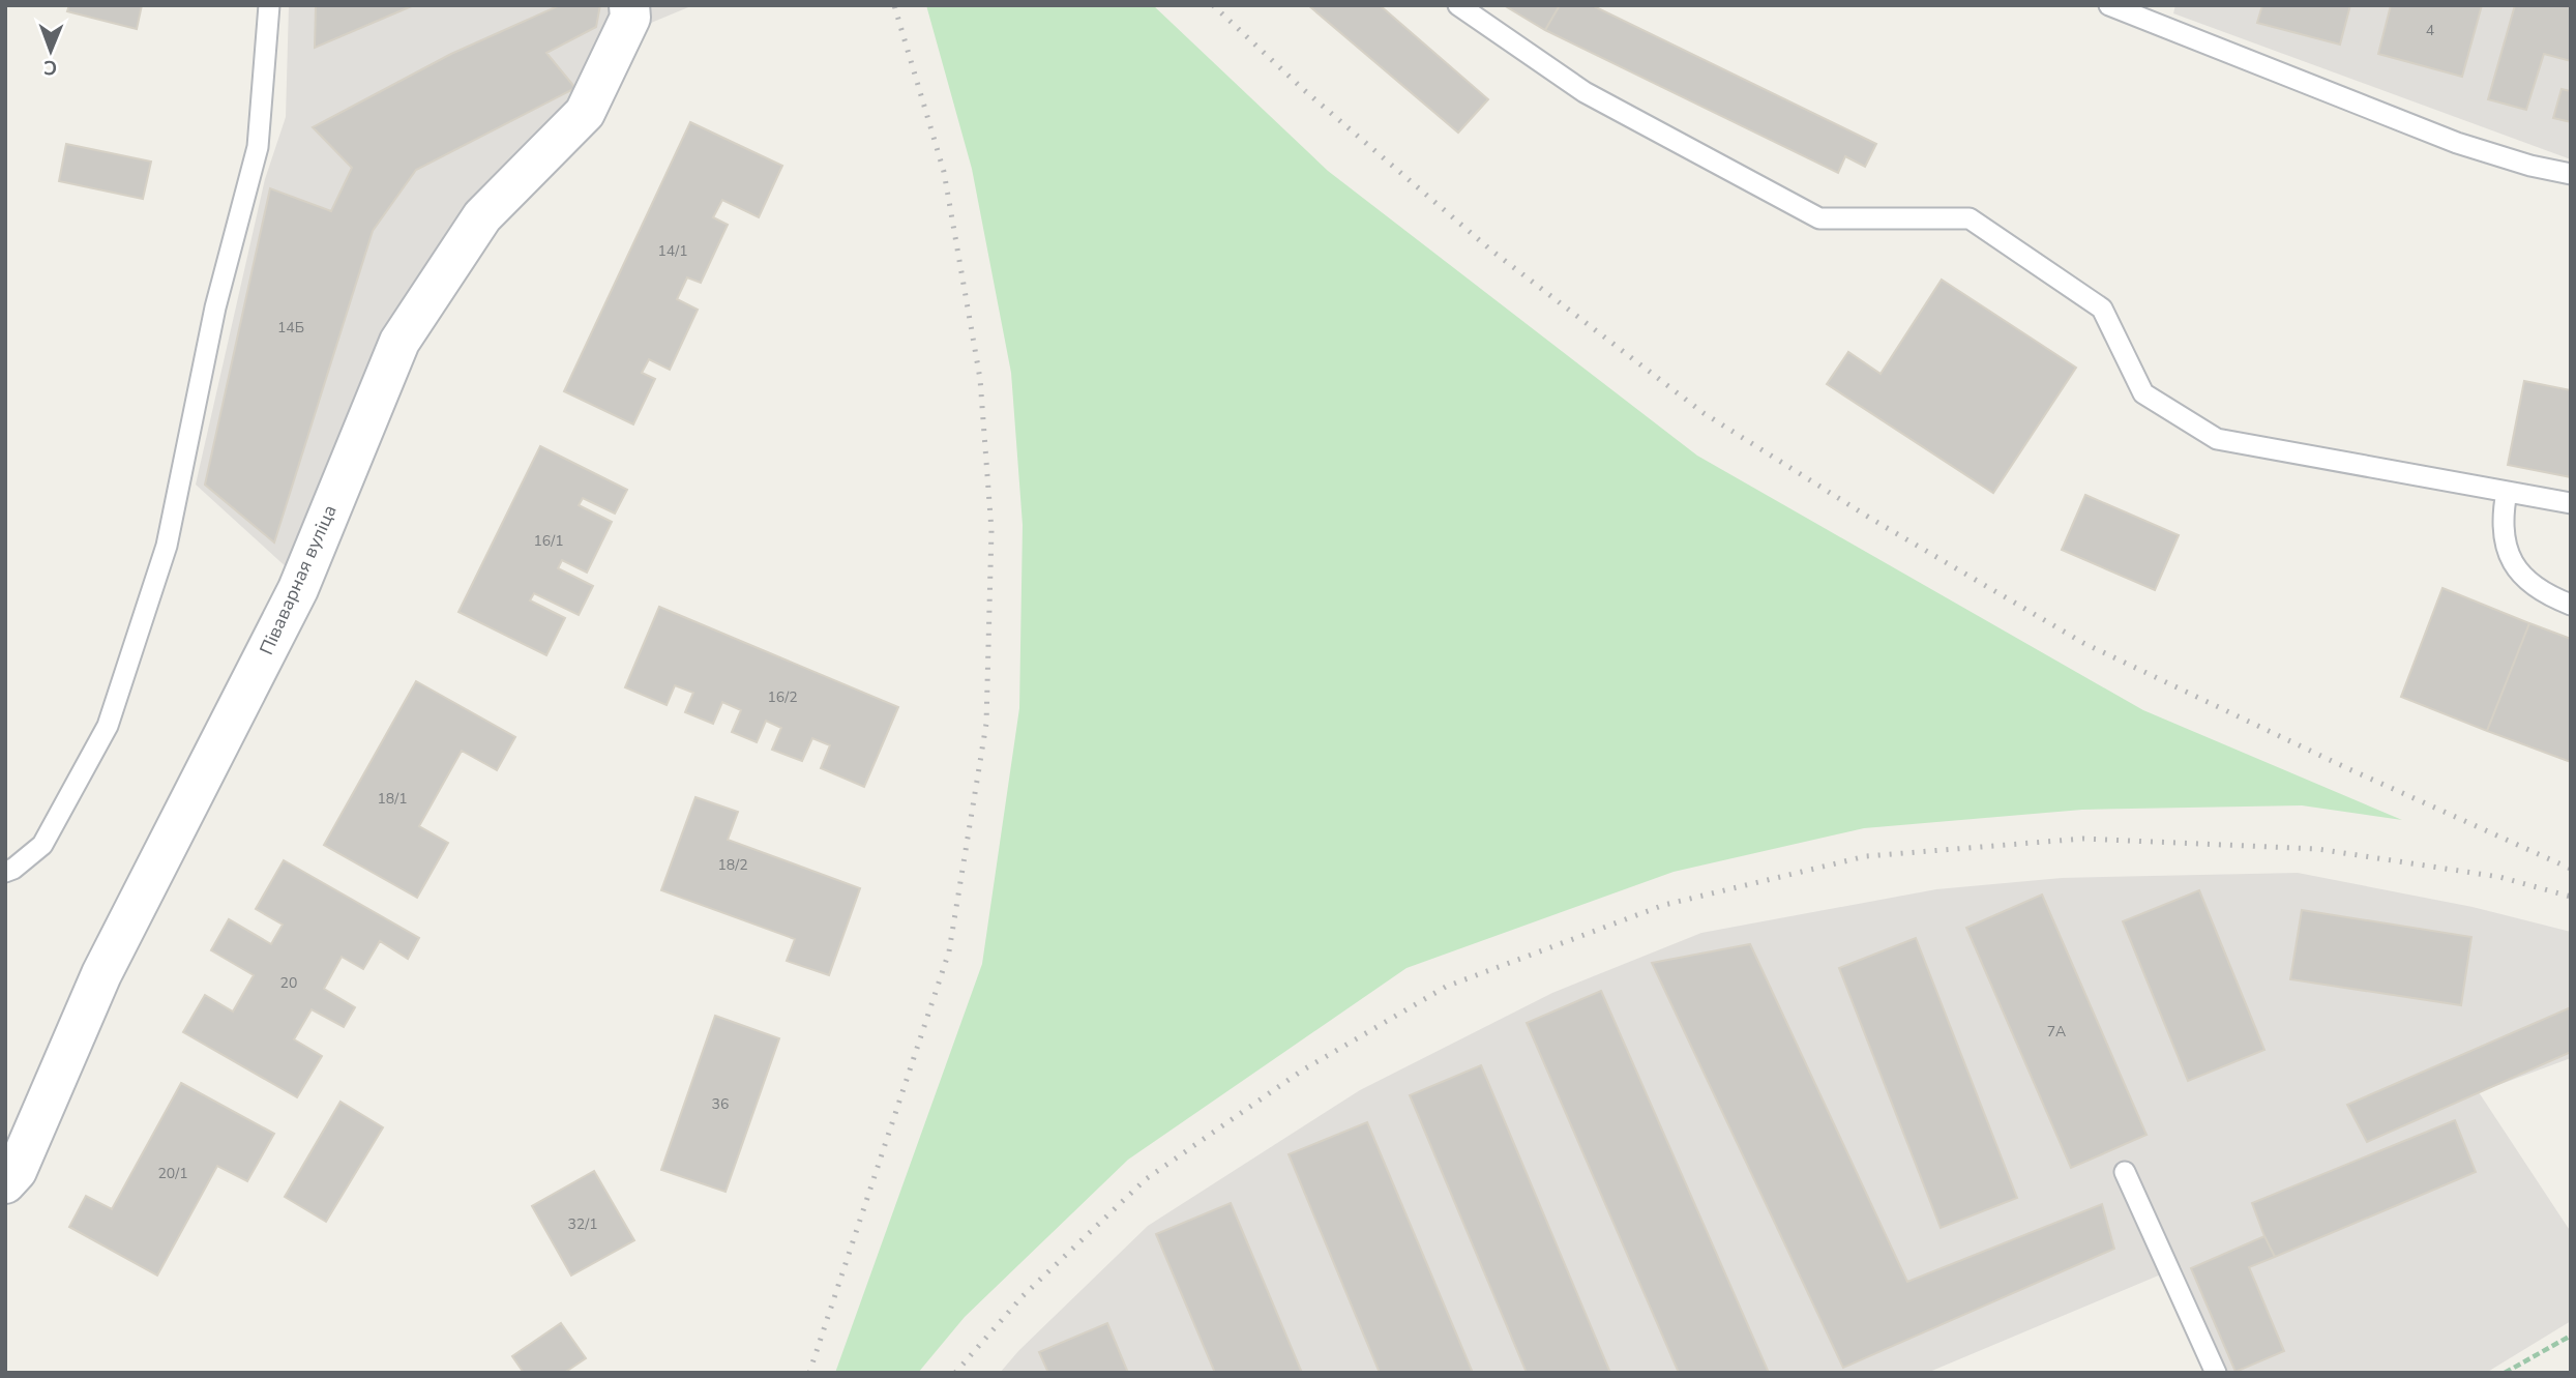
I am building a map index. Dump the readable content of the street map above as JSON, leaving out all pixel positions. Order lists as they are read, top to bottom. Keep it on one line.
{"streets":{"street":["Піваварная вуліца"]},"house_numbers":["4","14/1","14Б","16/1","16/2","18/1","18/2","20","7А","36","20/1","32/1"],"north":"bottom"}
